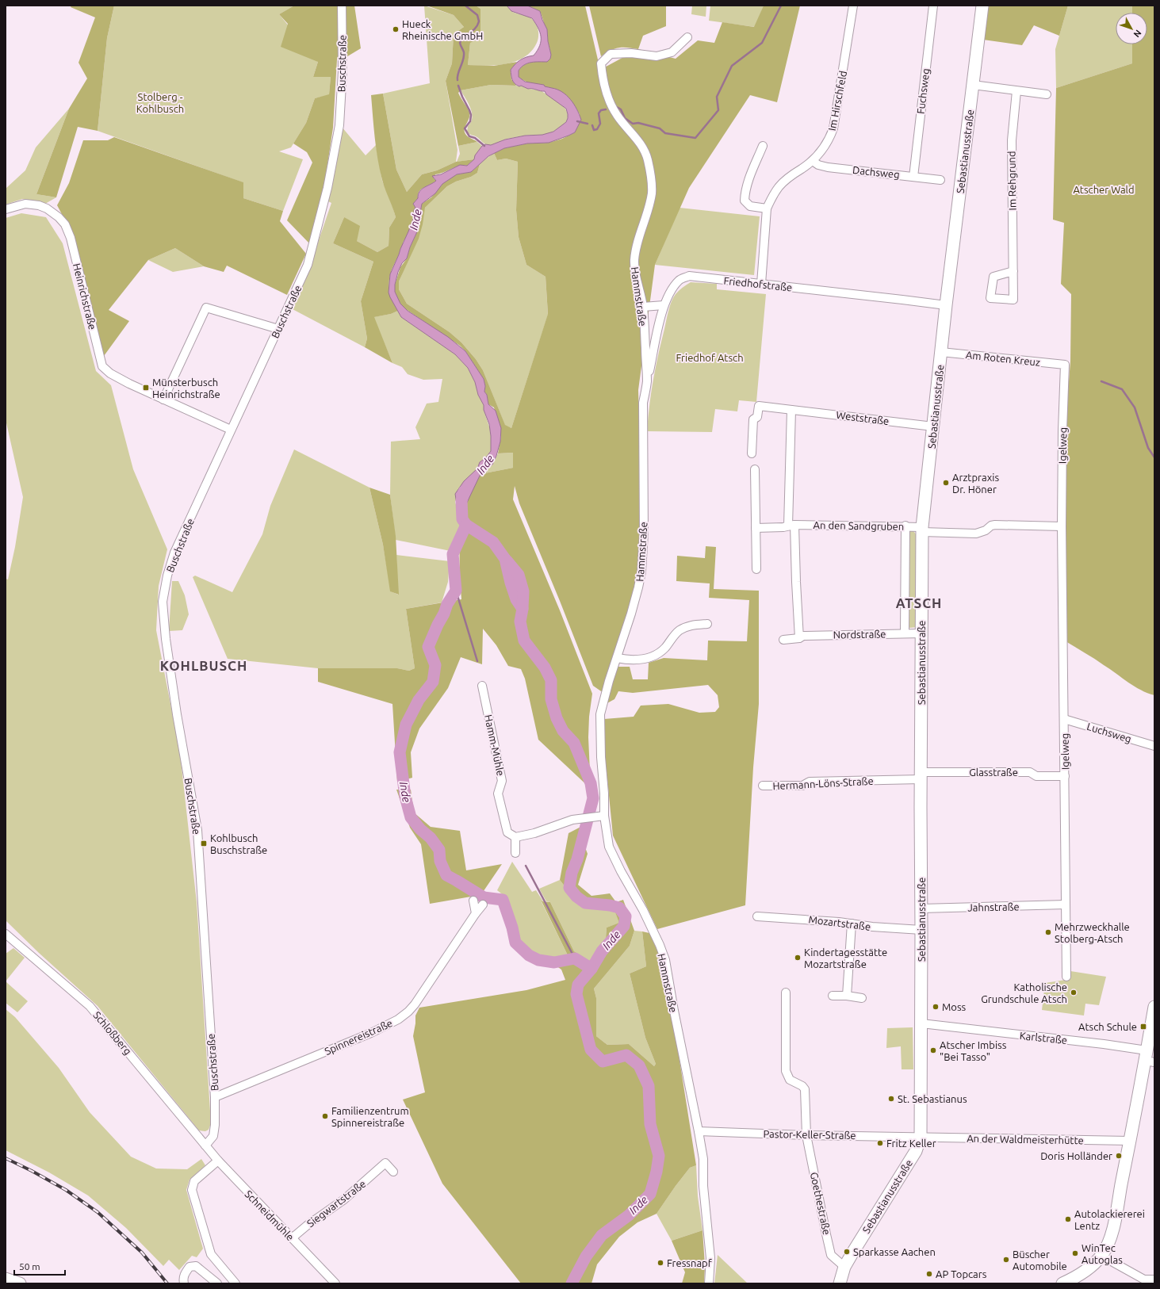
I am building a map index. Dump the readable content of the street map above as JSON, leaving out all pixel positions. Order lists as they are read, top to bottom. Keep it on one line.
{"streets":{"main road":["Sebastianusstraße"],"street":["Buschstraße","Fuchsweg","Im Hirschfeld","Dachsweg","Im Rehgrund","Friedhofstraße","Heinrichstraße","Hammstraße","Am Roten Kreuz","Weststraße","Igelweg","An den Sandgruben","Nordstraße","Luchsweg","Hamm-Mühle","Glasstraße","Hermann-Löns-Straße","Jahnstraße","Mozartstraße","Schloßberg","Spinnereistraße","Karlstraße","Pastor-Keller-Straße","An der Waldmeisterhütte","Siegwartstraße","Goethestraße","Schneidmühle"]},"crossings":[["Buschstraße","Heinrichstraße"],["Buschstraße","Schloßberg"],["Buschstraße","Spinnereistraße"],["Buschstraße","Schneidmühle"],["Fuchsweg","Dachsweg"],["Im Hirschfeld","Dachsweg"],["Im Hirschfeld","Friedhofstraße"],["Sebastianusstraße","Friedhofstraße"],["Sebastianusstraße","Am Roten Kreuz"],["Sebastianusstraße","Weststraße"],["Sebastianusstraße","An den Sandgruben"],["Sebastianusstraße","Nordstraße"],["Sebastianusstraße","Glasstraße"],["Sebastianusstraße","Hermann-Löns-Straße"],["Sebastianusstraße","Jahnstraße"],["Sebastianusstraße","Mozartstraße"],["Sebastianusstraße","Karlstraße"],["Sebastianusstraße","Pastor-Keller-Straße"],["Sebastianusstraße","An der Waldmeisterhütte"],["Sebastianusstraße","Goethestraße"],["Friedhofstraße","Hammstraße"],["Hammstraße","Pastor-Keller-Straße"],["Am Roten Kreuz","Igelweg"],["Igelweg","Luchsweg"],["Igelweg","Glasstraße"],["Igelweg","Jahnstraße"],["Glasstraße","Hermann-Löns-Straße"],["Schloßberg","Schneidmühle"],["Pastor-Keller-Straße","An der Waldmeisterhütte"],["Pastor-Keller-Straße","Goethestraße"],["Siegwartstraße","Schneidmühle"]],"districts":["ATSCH","KOHLBUSCH"],"water":["Inde"],"parks":["Stolberg - Kohlbusch","Atscher Wald","Friedhof Atsch"],"places":{"other":["Hueck Rheinische GmbH","Arztpraxis Dr. Höner","Mehrzweckhalle Stolberg-Atsch","Kindertagesstätte Mozartstraße","Katholische Grundschule Atsch","Moss","Atscher Imbiss \"Bei Tasso\"","St. Sebastianus","Familienzentrum Spinnereistraße","Fritz Keller","Doris Holländer","Autolackiererei Lentz","Sparkasse Aachen","WinTec Autoglas","Büscher Automobile","Fressnapf","AP Topcars"],"transit":["Münsterbusch Heinrichstraße","Kohlbusch Buschstraße","Atsch Schule"]},"scale_bar":"50 m","north":"bottom right"}
